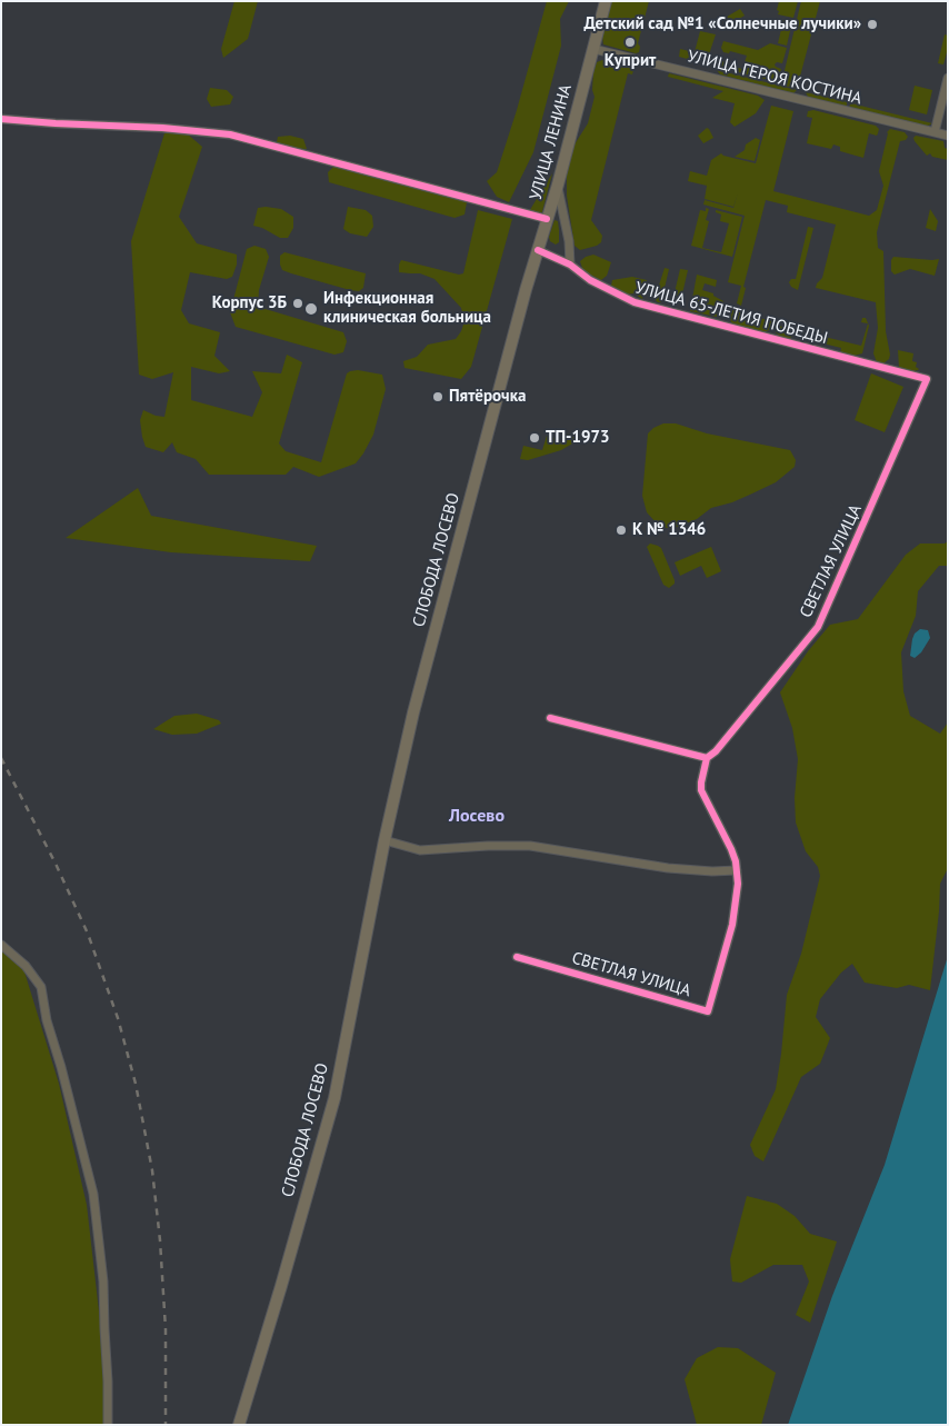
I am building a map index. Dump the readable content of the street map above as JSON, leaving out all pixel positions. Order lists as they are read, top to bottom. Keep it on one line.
{"streets":{"main road":["УЛИЦА ЛЕНИНА","СЛОБОДА ЛОСЕВО"],"street":["УЛИЦА ГЕРОЯ КОСТИНА","УЛИЦА 65-ЛЕТИЯ ПОБЕДЫ","СВЕТЛАЯ УЛИЦА"]},"crossings":[["УЛИЦА ГЕРОЯ КОСТИНА","УЛИЦА ЛЕНИНА"],["УЛИЦА ЛЕНИНА","УЛИЦА 65-ЛЕТИЯ ПОБЕДЫ"],["УЛИЦА ЛЕНИНА","СЛОБОДА ЛОСЕВО"],["УЛИЦА 65-ЛЕТИЯ ПОБЕДЫ","СВЕТЛАЯ УЛИЦА"]],"districts":["Лосево"],"places":["Детский сад №1 «Солнечные лучики»","Куприт","Корпус 3Б","Инфекционная клиническая больница","Пятёрочка","ТП-1973","К № 1346"]}
